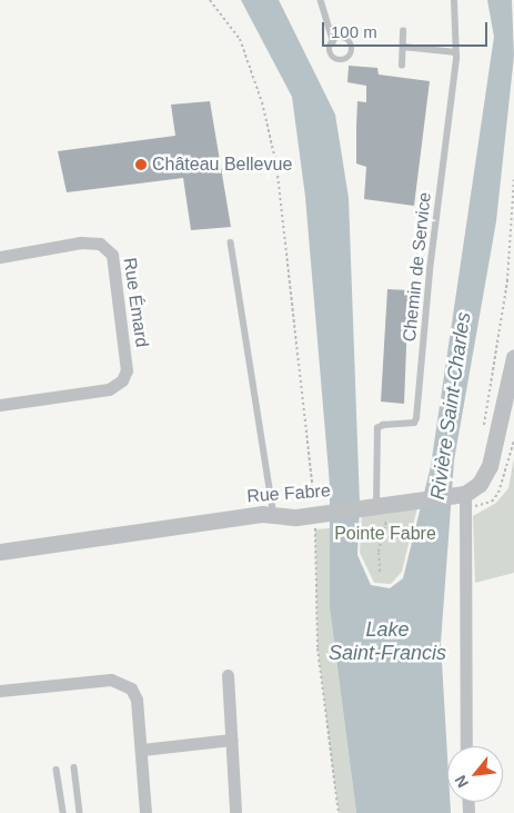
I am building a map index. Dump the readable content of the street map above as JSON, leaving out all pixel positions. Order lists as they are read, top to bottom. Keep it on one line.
{"streets":{"street":["Rue Émard","Rue Fabre"],"lane":["Chemin de Service"]},"crossings":[["Chemin de Service","Rue Fabre"]],"water":["Rivière Saint-Charles","Lake Saint-Francis"],"parks":["Pointe Fabre"],"places":["Château Bellevue"],"scale_bar":"100 m","north":"bottom left"}
